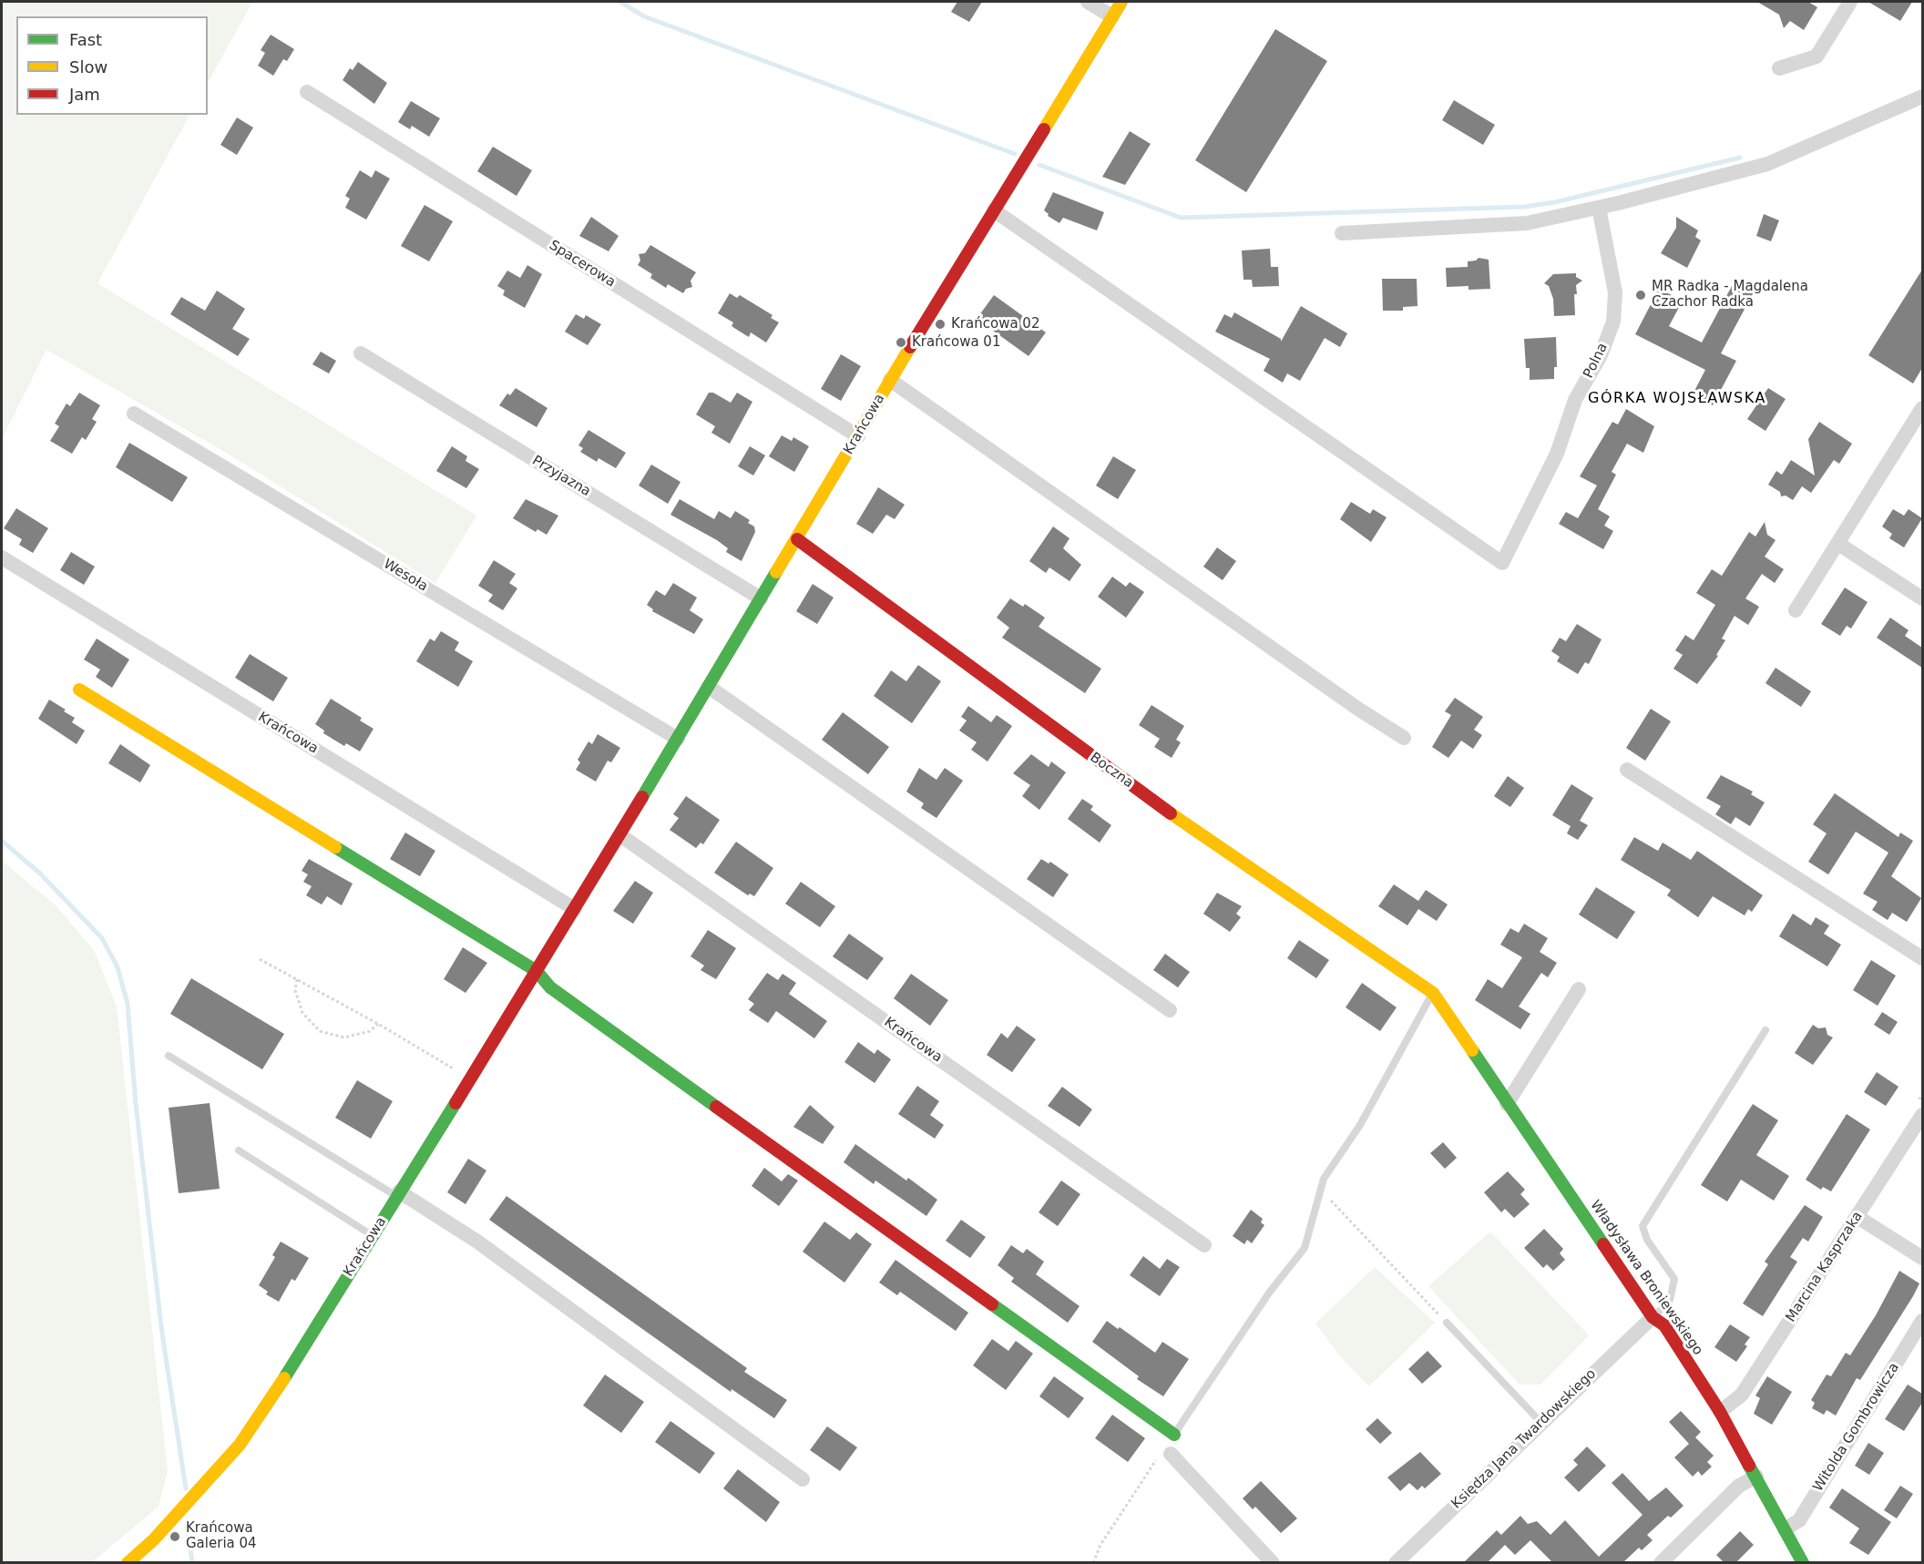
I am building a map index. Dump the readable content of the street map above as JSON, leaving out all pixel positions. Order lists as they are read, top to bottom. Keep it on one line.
{"streets":{"street":["Spacerowa","Polna","Krańcowa","Przyjazna","Wesoła","Boczna","Marcina Kasprzaka","Władysława Broniewskiego","Witolda Gombrowicza","Księdza Jana Twardowskiego"]},"crossings":[["Spacerowa","Krańcowa"],["Polna","Krańcowa"],["Krańcowa","Przyjazna"],["Krańcowa","Wesoła"],["Krańcowa","Boczna"],["Boczna","Władysława Broniewskiego"],["Marcina Kasprzaka","Władysława Broniewskiego"],["Władysława Broniewskiego","Witolda Gombrowicza"],["Władysława Broniewskiego","Księdza Jana Twardowskiego"]],"districts":["GÓRKA WOJSŁAWSKA"],"places":["MR Radka - Magdalena Czachor Radka","Krańcowa 02","Krańcowa 01","Krańcowa Galeria 04"],"legend":["Fast","Slow","Jam"]}
